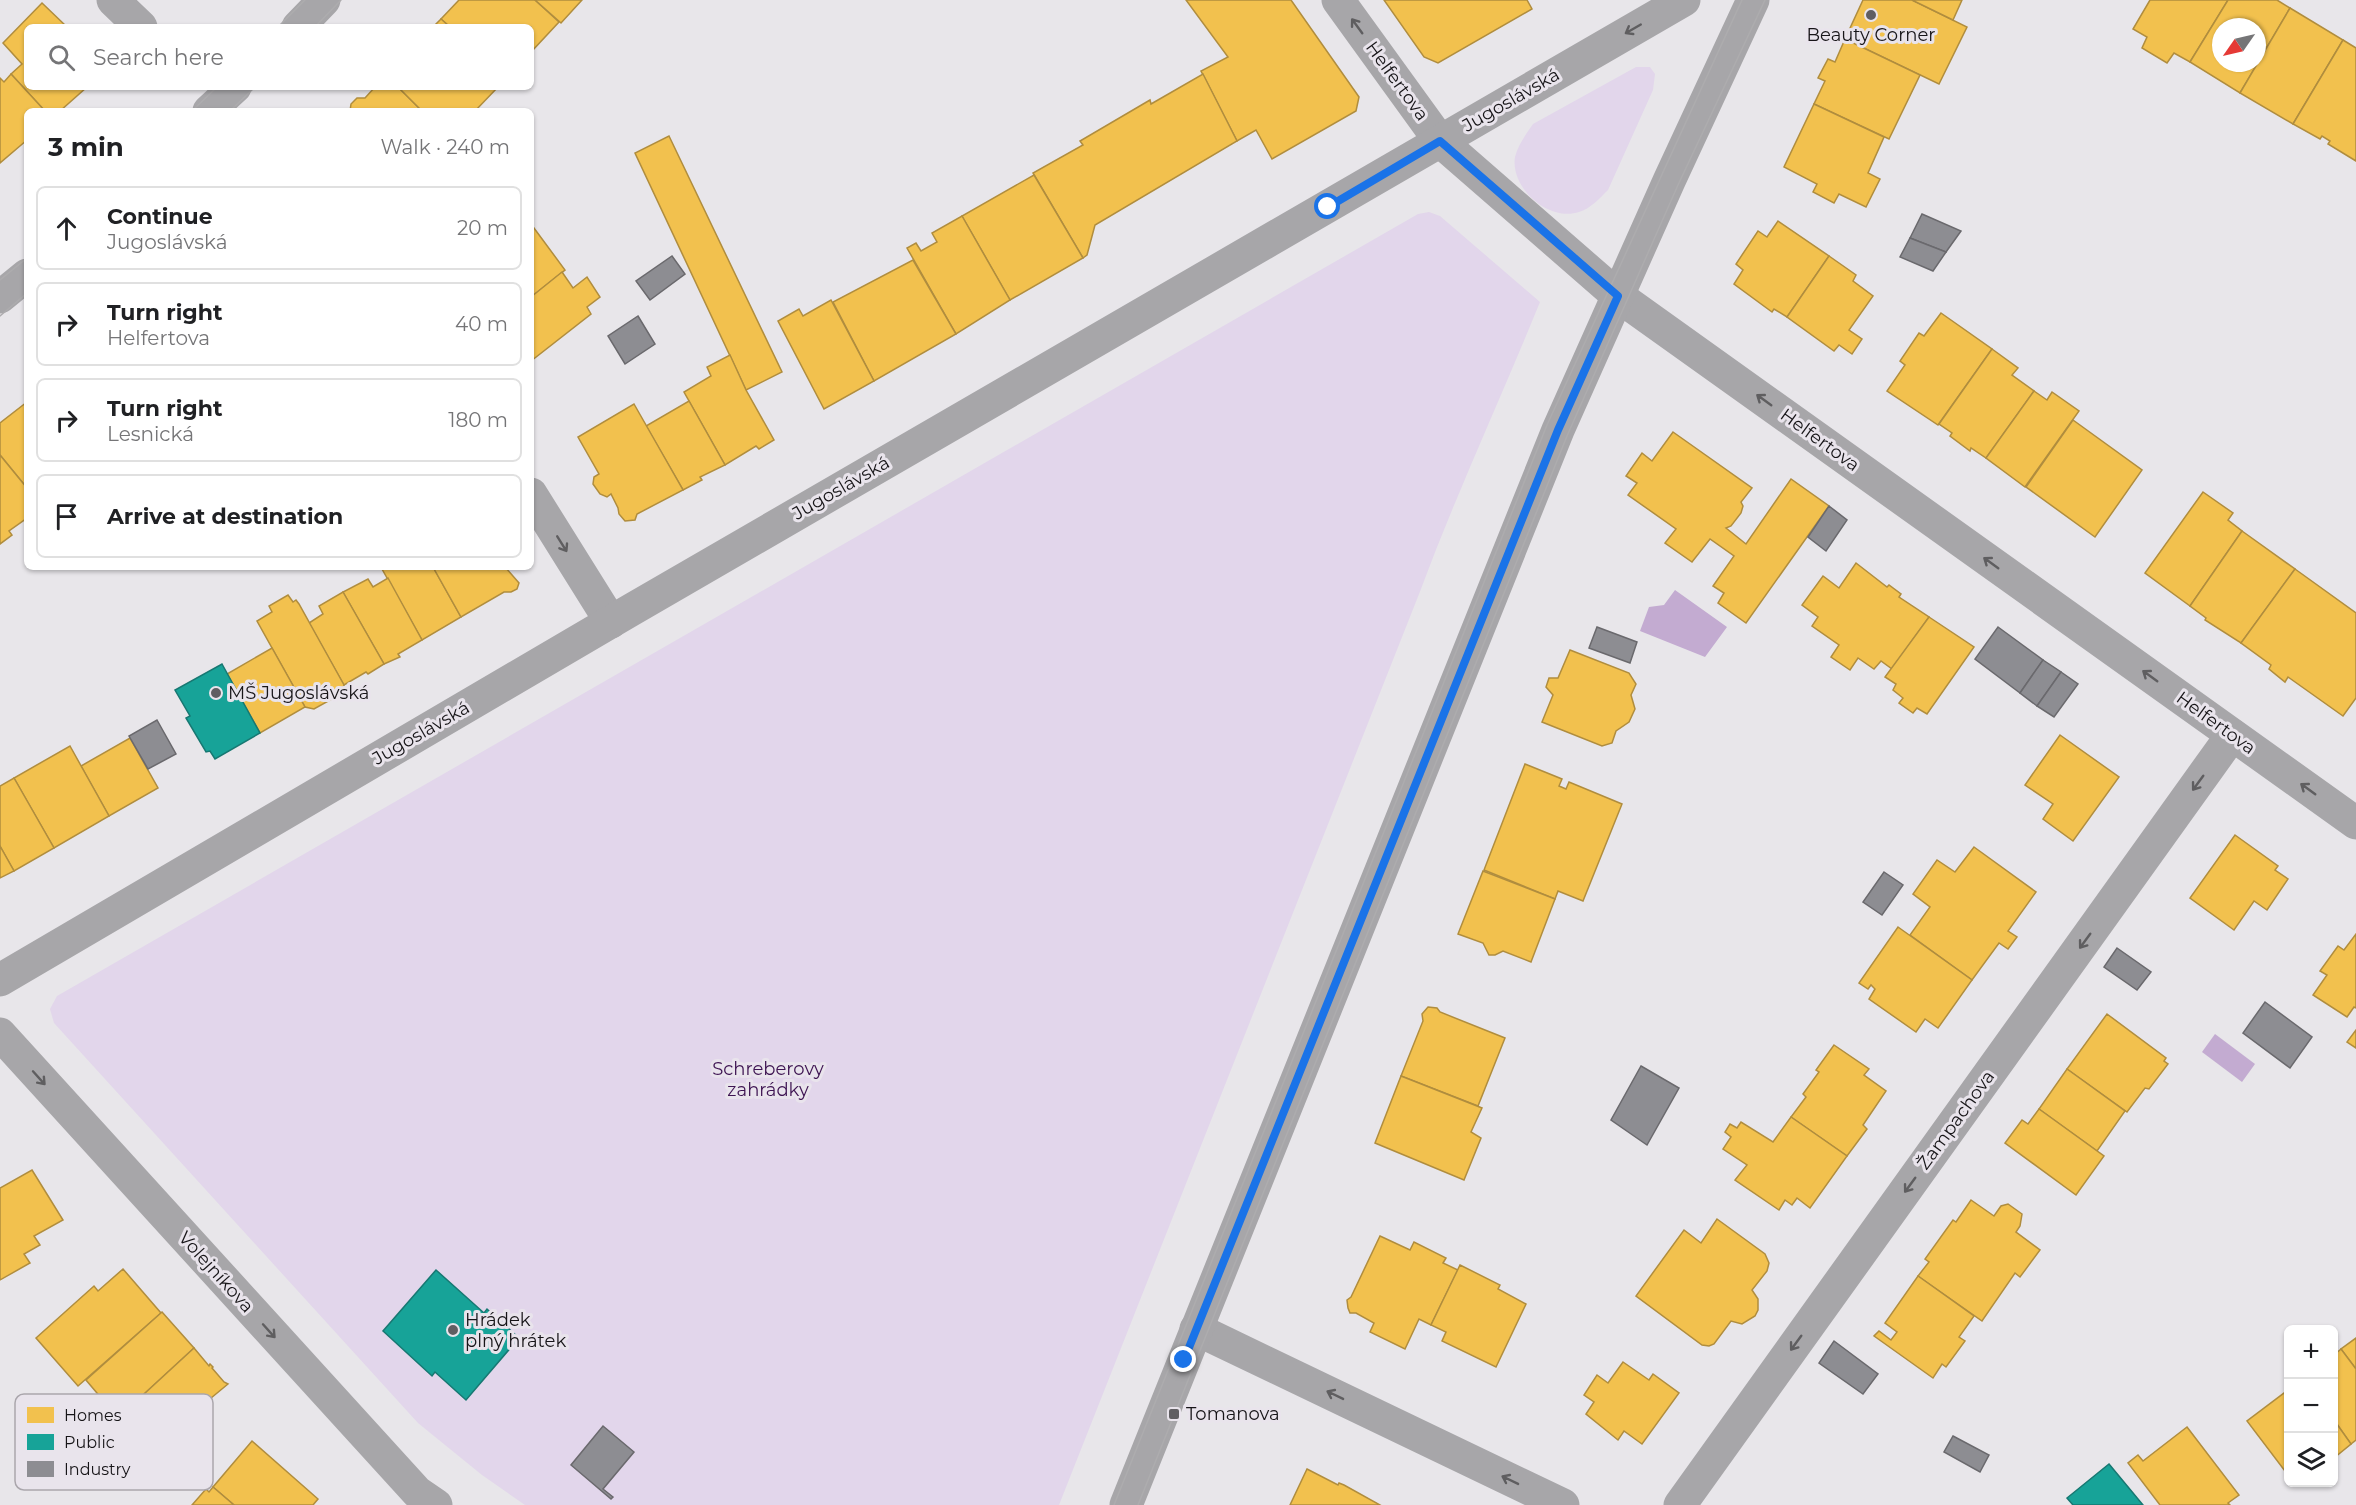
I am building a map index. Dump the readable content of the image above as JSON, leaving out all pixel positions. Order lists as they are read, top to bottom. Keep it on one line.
{"streets":{"street":["Helfertova","Jugoslávská","Žampachova","Volejníkova"]},"crossings":[["Helfertova","Jugoslávská"],["Helfertova","Žampachova"]],"one_way":["Helfertova","Žampachova","Volejníkova"],"parks":["Schreberovy zahrádky"],"places":{"other":["Beauty Corner","MŠ Jugoslávská","Hrádek plný hrátek"],"transit":["Tomanova"]},"legend":["Homes","Public","Industry"],"north":"bottom left","page":{"search":"Search here","heading":["3 min","Walk · 240 m"],"list":[["Continue","Jugoslávská","20 m"],["Turn right","Helfertova","40 m"],["Turn right","Lesnická","180 m"],"Arrive at destination"],"map_buttons":["+","−"]}}
